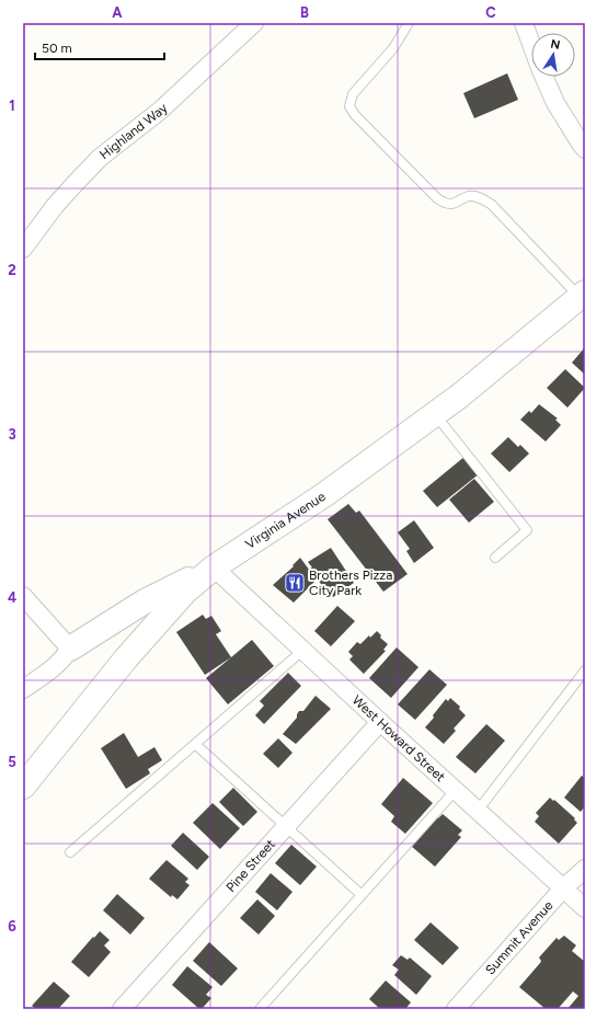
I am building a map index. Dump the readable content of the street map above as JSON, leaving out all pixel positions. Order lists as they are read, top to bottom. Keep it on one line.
{"streets":{"main road":["Virginia Avenue"],"street":["Highland Way","West Howard Street","Pine Street","Summit Avenue"]},"crossings":[["Virginia Avenue","West Howard Street"],["West Howard Street","Pine Street"],["West Howard Street","Summit Avenue"]],"places":{"restaurant":["Brothers Pizza City Park"]},"scale_bar":"50 m","north":"top","grid":{"columns":["A","B","C"],"rows":["1","2","3","4","5","6"]}}
